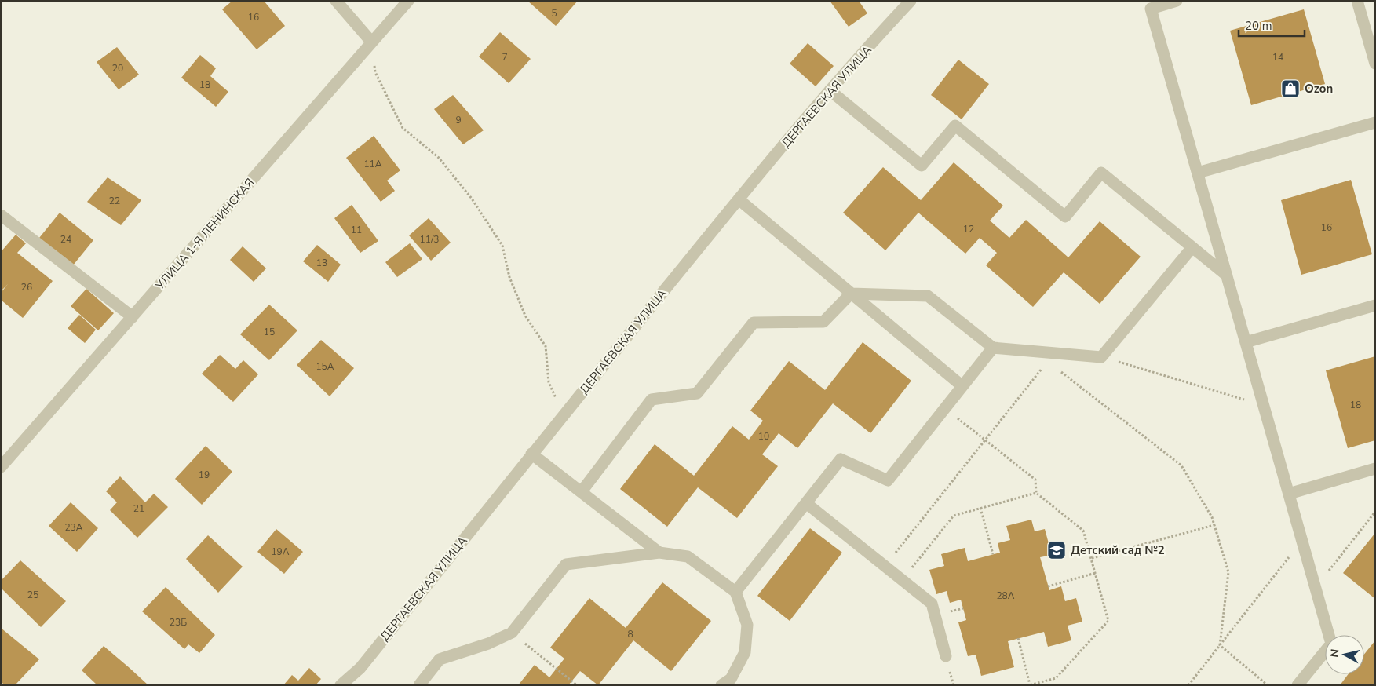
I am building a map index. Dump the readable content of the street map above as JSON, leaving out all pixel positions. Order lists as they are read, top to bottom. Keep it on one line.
{"streets":{"street":["ДЕРГАЕВСКАЯ УЛИЦА","УЛИЦА 1-Я ЛЕНИНСКАЯ"]},"places":{"shop":["Ozon"],"school or university":["Детский сад №2"]},"house_numbers":["5","16","7","14","20","18","9","11А","22","16","12","11","24","11/3","13","26","15","15А","18","10","19","21","23А","19А","25","28А","23Б","8"],"scale_bar":"20 m","north":"left"}
